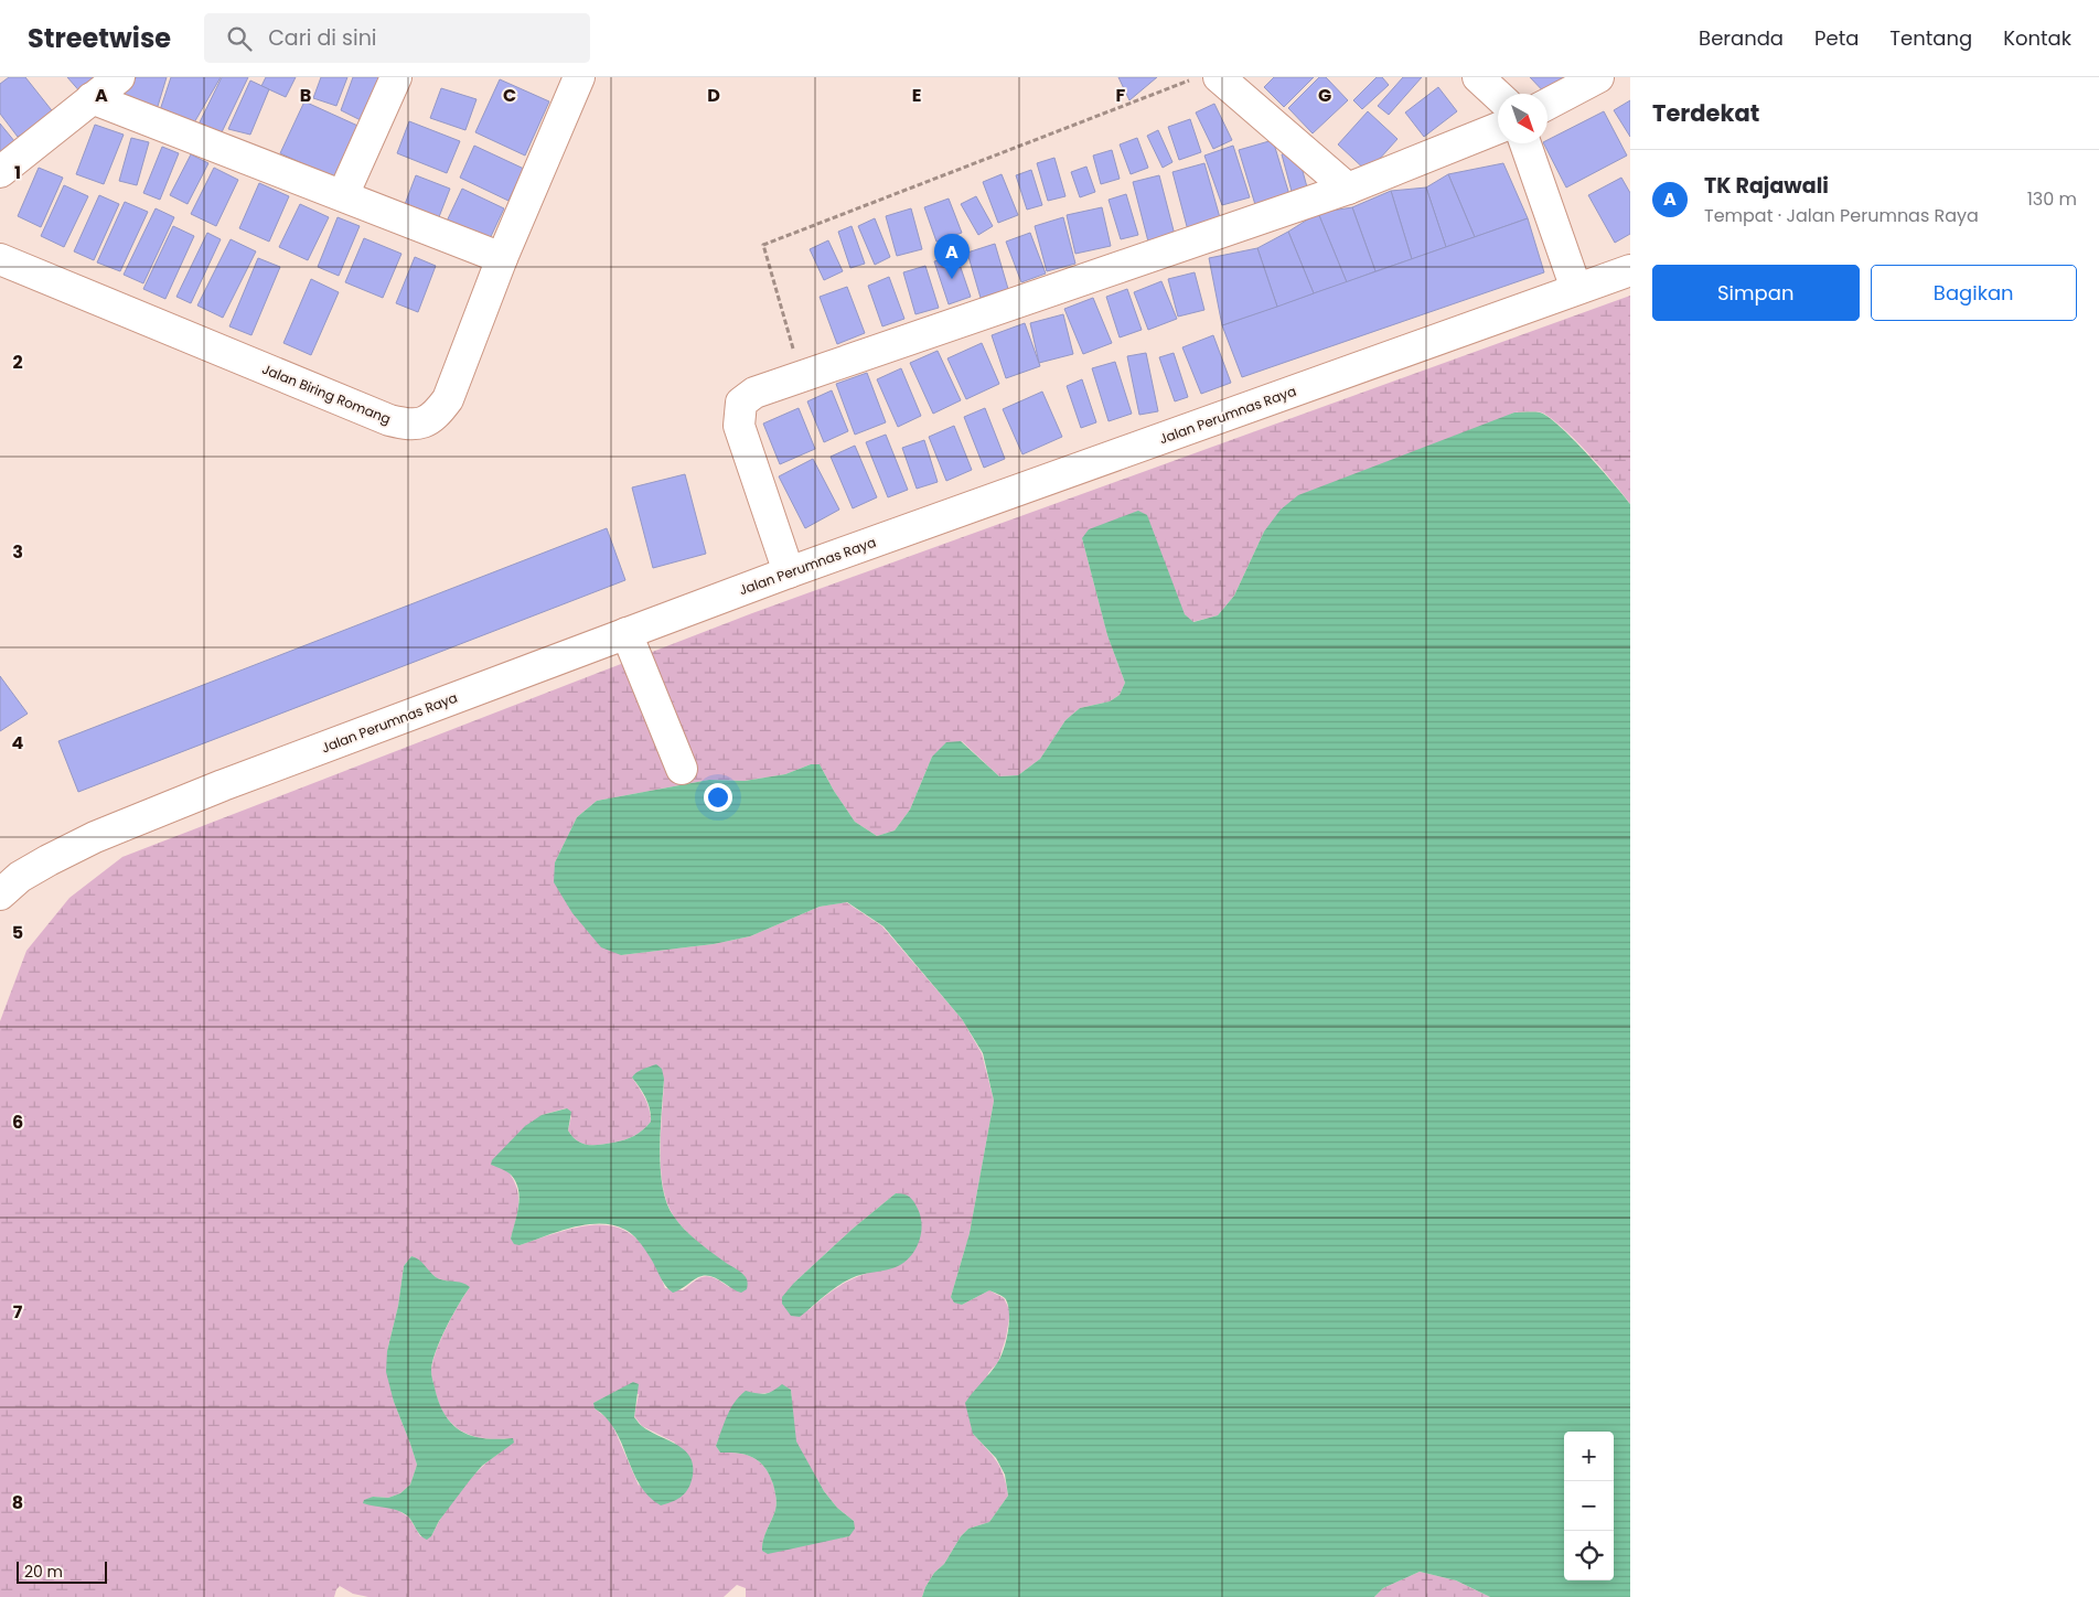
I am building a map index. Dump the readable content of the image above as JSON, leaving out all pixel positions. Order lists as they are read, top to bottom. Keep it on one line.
{"streets":{"street":["Jalan Biring Romang","Jalan Perumnas Raya"]},"scale_bar":"20 m","north":"bottom right","page":{"header":"Streetwise","search":"Cari di sini","nav":["Beranda","Peta","Tentang","Kontak"],"heading":"Terdekat","list":[{"mark":"A","name":"TK Rajawali","note":"Tempat · Jalan Perumnas Raya","value":"130 m"}],"pins":"A","buttons":["Simpan","Bagikan"],"map_buttons":["+","−"],"scale":"20 m"},"grid":{"columns":["A","B","C","D","E","F","G"],"rows":["1","2","3","4","5","6","7","8"]}}
